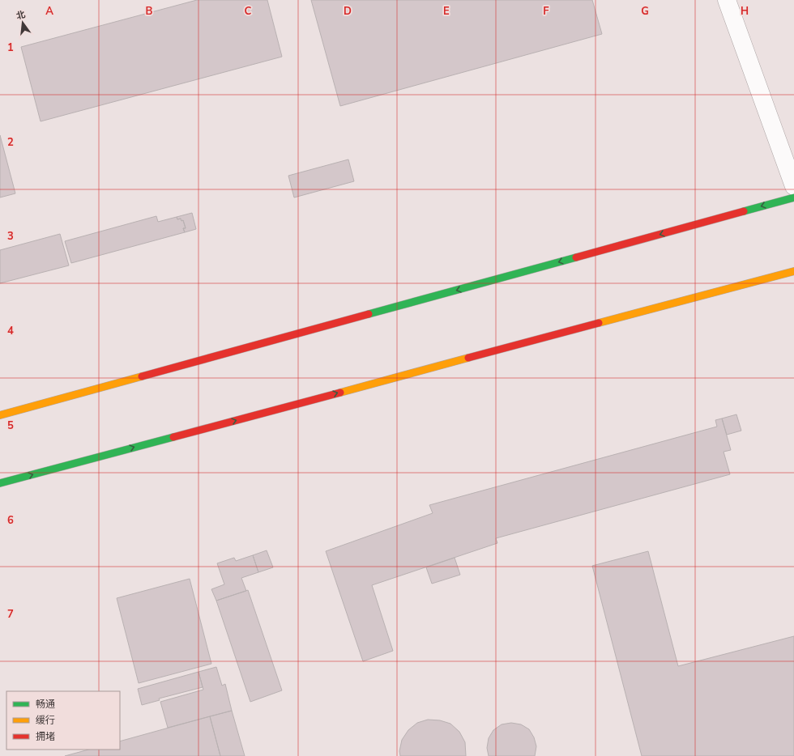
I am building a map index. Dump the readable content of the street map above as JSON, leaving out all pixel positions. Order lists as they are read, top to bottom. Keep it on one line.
{"legend":["畅通","缓行","拥堵"],"north":"top","grid":{"columns":["A","B","C","D","E","F","G","H"],"rows":["1","2","3","4","5","6","7"]}}
